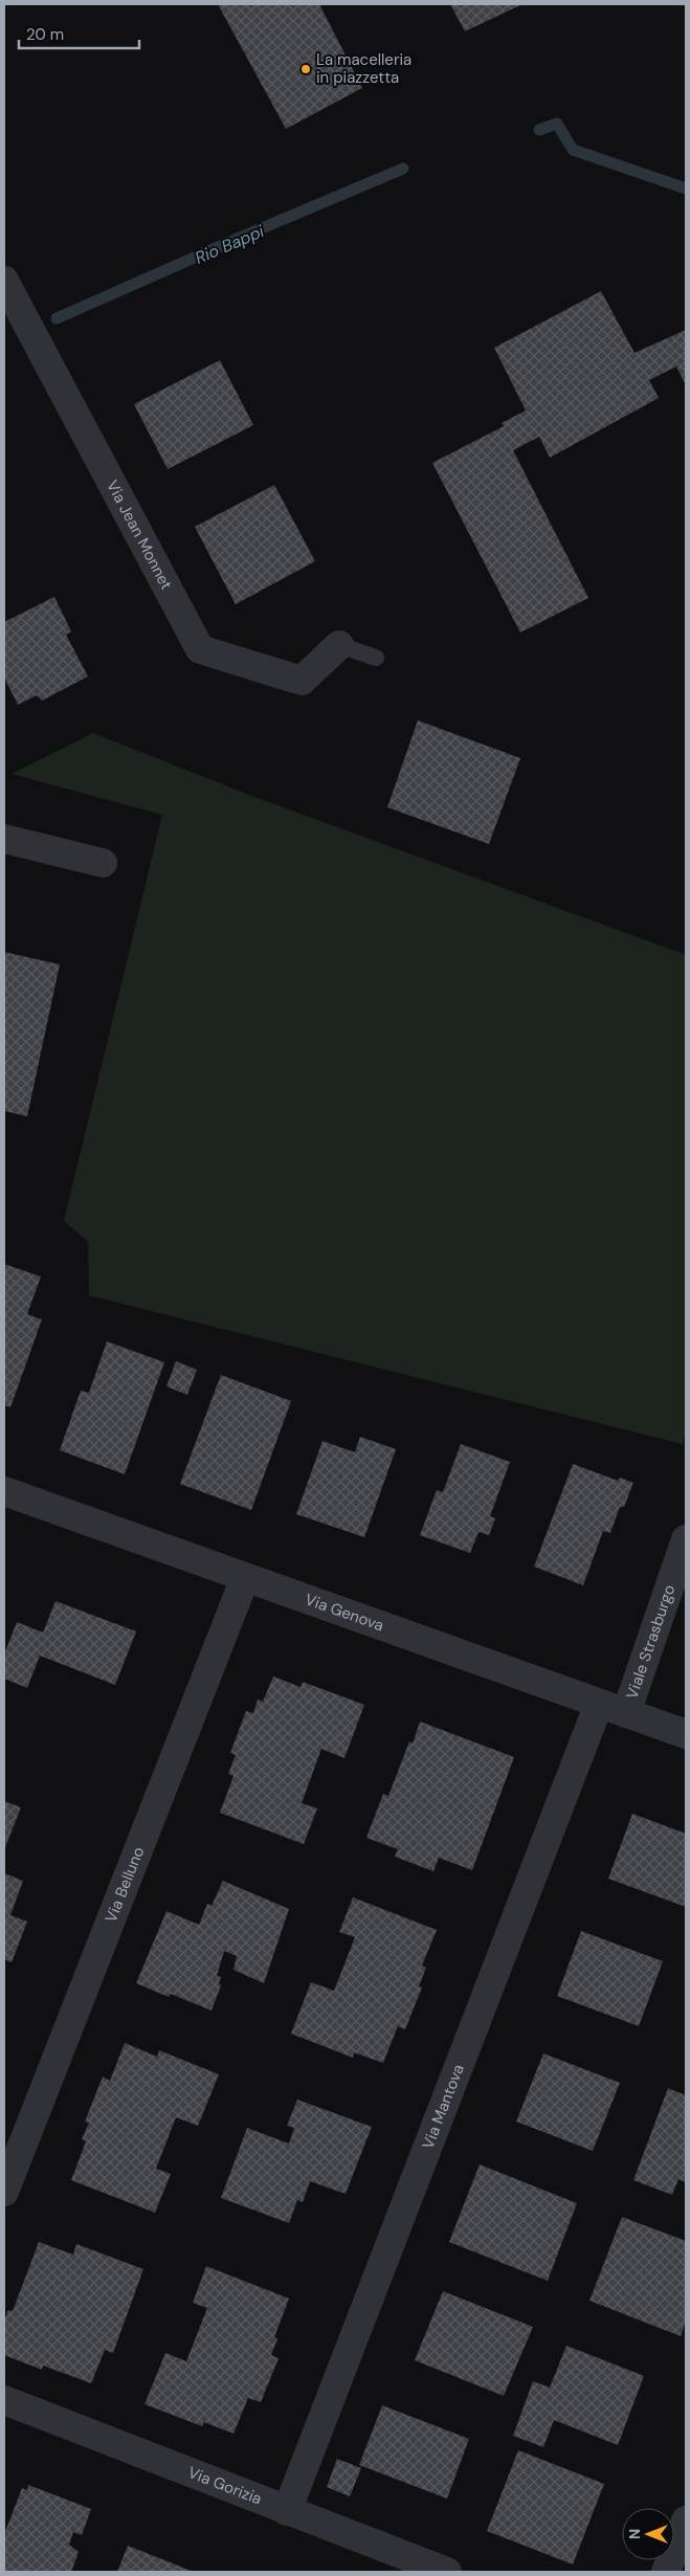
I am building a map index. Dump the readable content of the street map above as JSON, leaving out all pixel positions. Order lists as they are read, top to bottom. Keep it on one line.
{"streets":{"street":["Via Jean Monnet","Via Genova","Viale Strasburgo","Via Belluno","Via Mantova","Via Gorizia"]},"crossings":[["Via Genova","Viale Strasburgo"],["Via Genova","Via Belluno"],["Via Genova","Via Mantova"],["Via Mantova","Via Gorizia"]],"water":["Rio Bappi"],"places":["La macelleria in piazzetta"],"scale_bar":"20 m","north":"left"}
